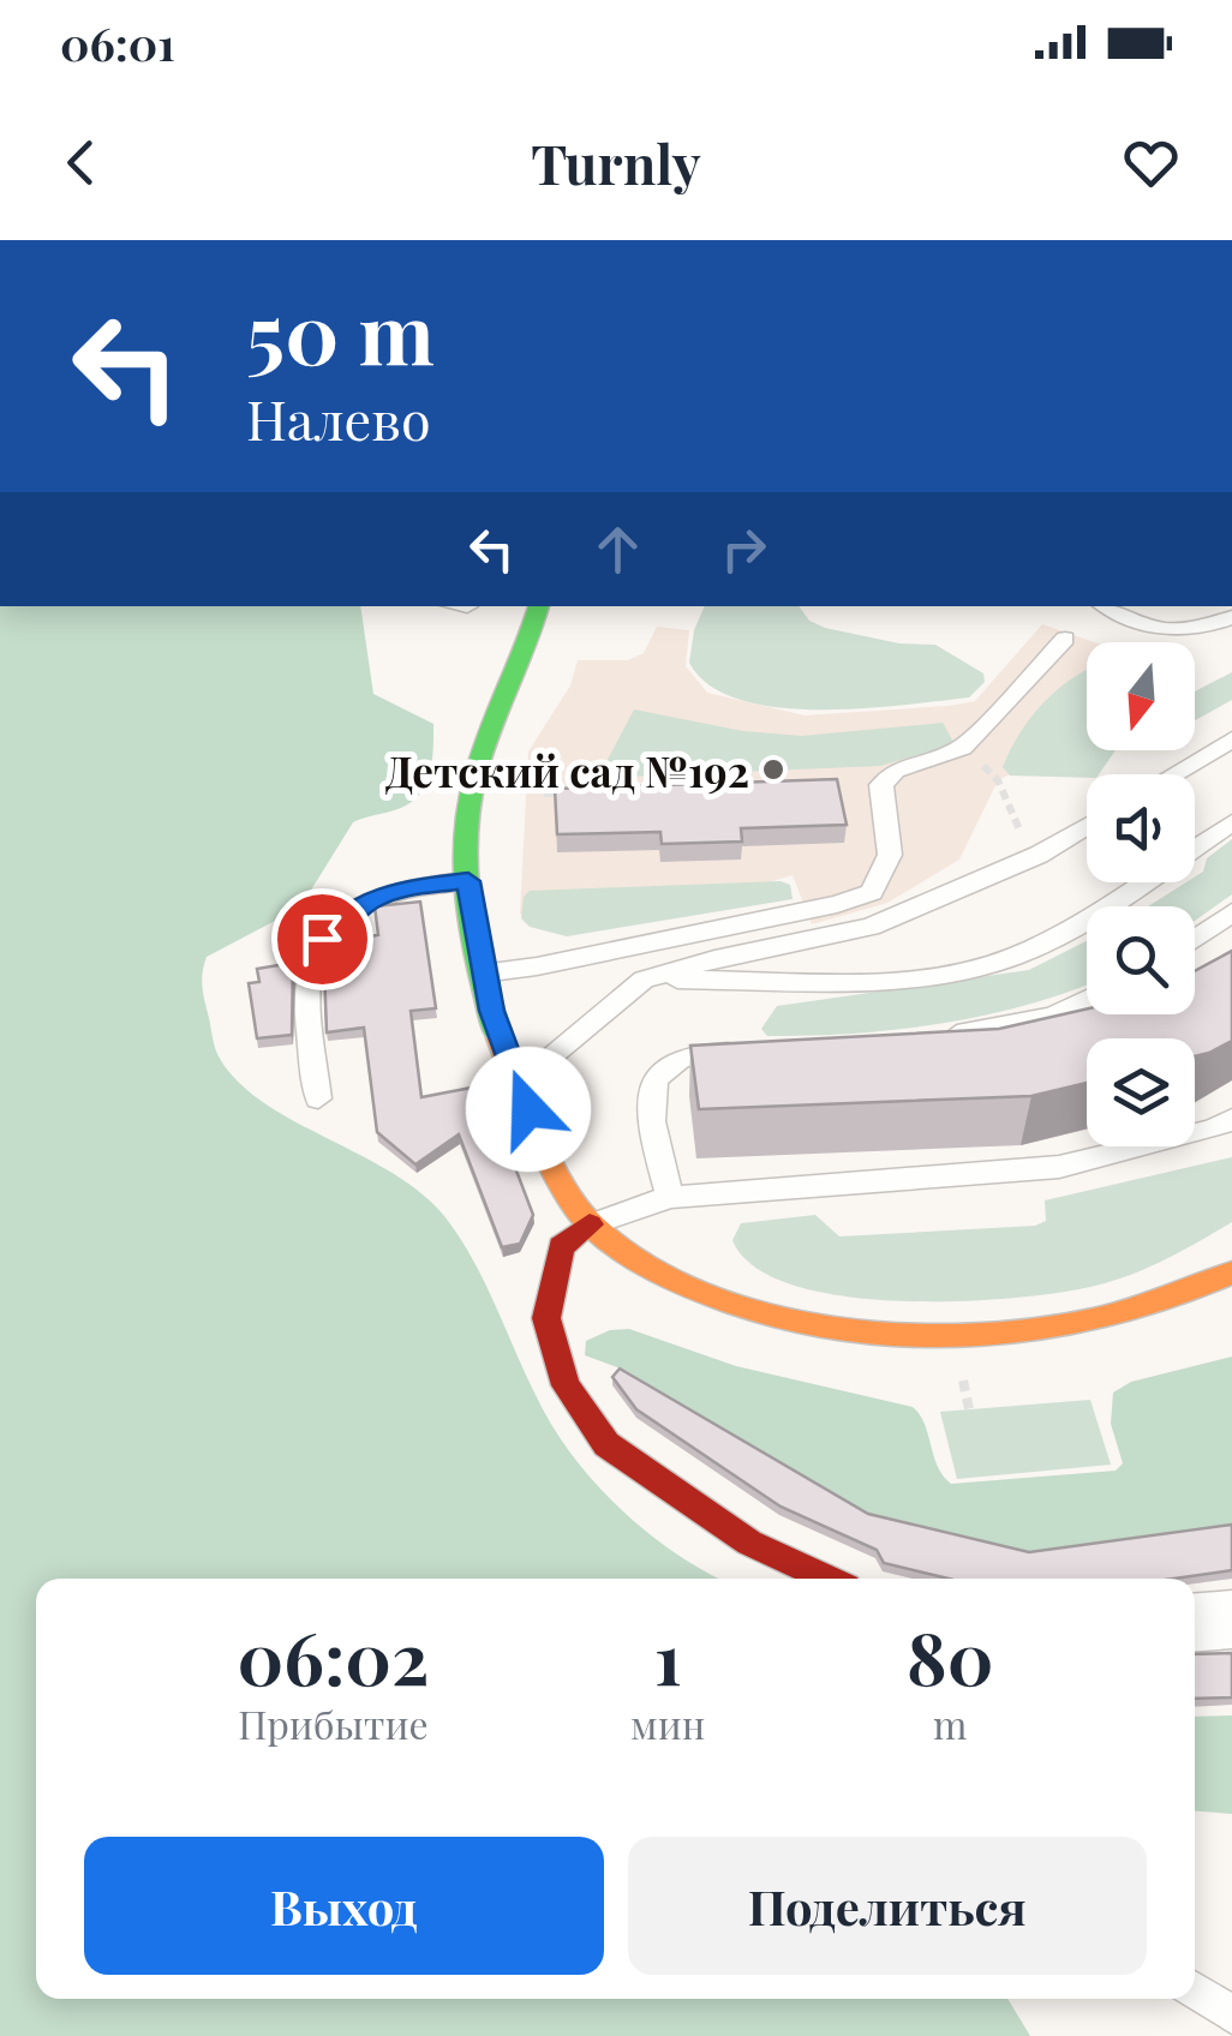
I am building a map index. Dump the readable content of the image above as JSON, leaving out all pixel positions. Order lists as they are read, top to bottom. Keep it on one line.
{"places":["Детский сад №192"],"north":"bottom","page":{"status":"06:01","header":"Turnly","turn":["50 m","Налево"],"eta":["06:02","Прибытие","1","мин","80","m"],"buttons":["Выход","Поделиться"]}}
